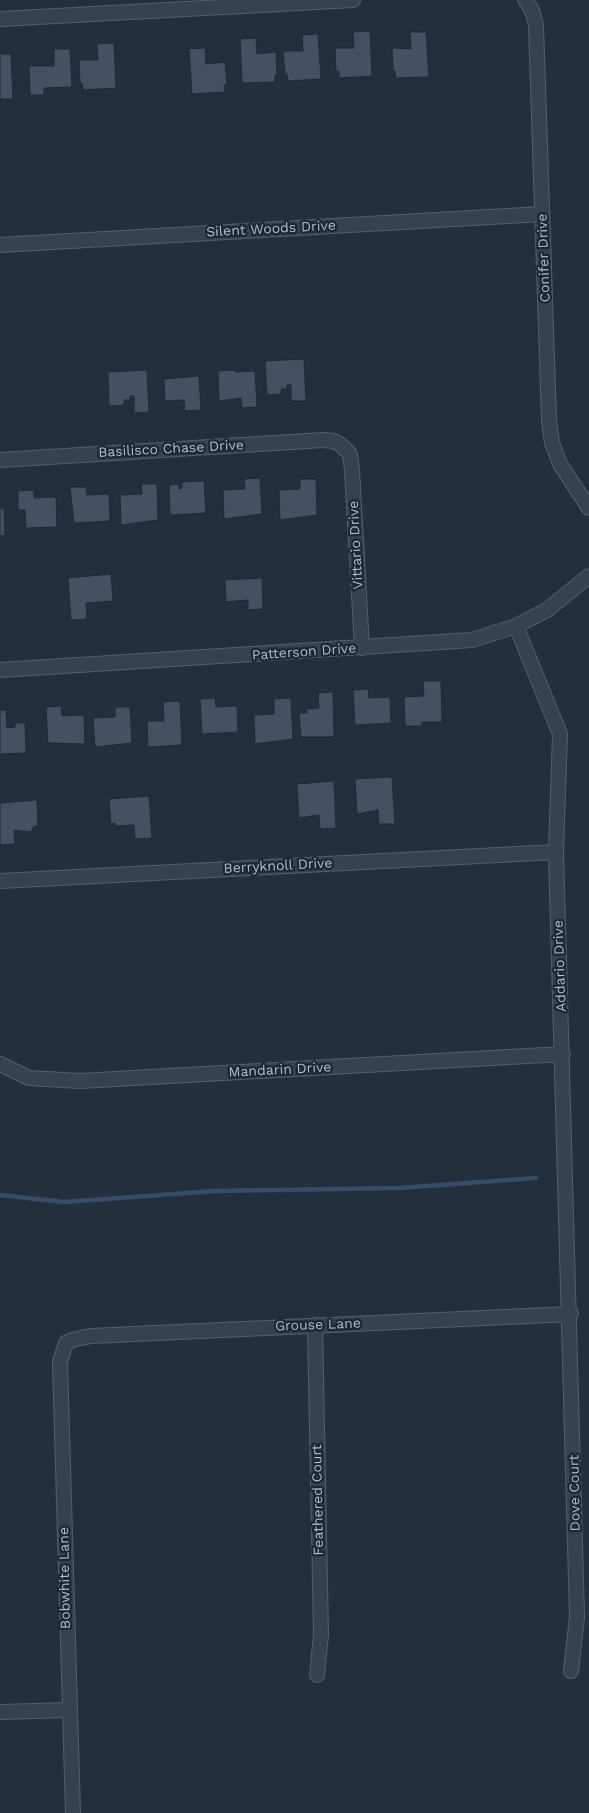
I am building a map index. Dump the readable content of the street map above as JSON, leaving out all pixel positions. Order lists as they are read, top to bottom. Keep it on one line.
{"streets":{"street":["Silent Woods Drive","Conifer Drive","Basilisco Chase Drive","Vittario Drive","Patterson Drive","Berryknoll Drive","Addario Drive","Mandarin Drive","Grouse Lane","Dove Court","Feathered Court","Bobwhite Lane"]},"crossings":[["Silent Woods Drive","Conifer Drive"],["Basilisco Chase Drive","Vittario Drive"],["Vittario Drive","Patterson Drive"],["Patterson Drive","Addario Drive"],["Berryknoll Drive","Addario Drive"],["Addario Drive","Mandarin Drive"],["Addario Drive","Grouse Lane"],["Addario Drive","Dove Court"],["Grouse Lane","Dove Court"],["Grouse Lane","Feathered Court"],["Grouse Lane","Bobwhite Lane"]]}
